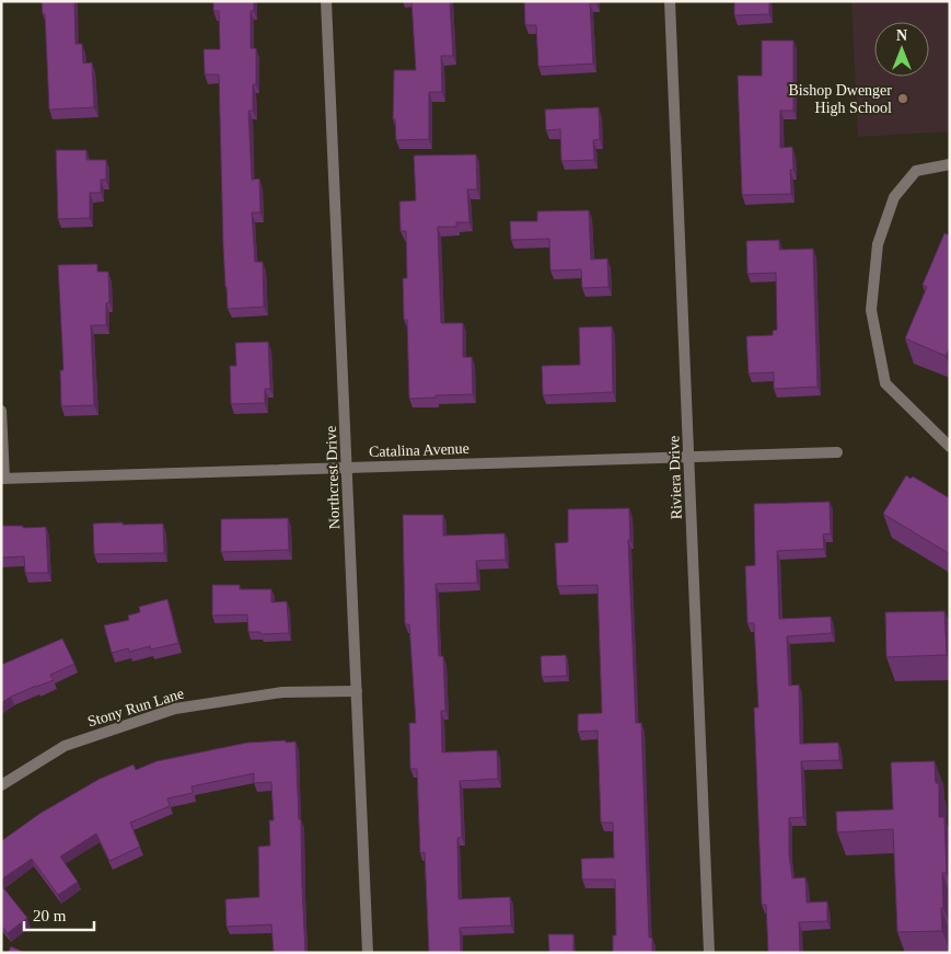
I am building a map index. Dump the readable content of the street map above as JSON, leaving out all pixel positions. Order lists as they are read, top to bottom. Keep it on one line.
{"streets":{"street":["Catalina Avenue","Northcrest Drive","Riviera Drive","Stony Run Lane"]},"crossings":[["Catalina Avenue","Northcrest Drive"],["Catalina Avenue","Riviera Drive"],["Northcrest Drive","Stony Run Lane"]],"places":["Bishop Dwenger High School"],"scale_bar":"20 m","north":"top"}
